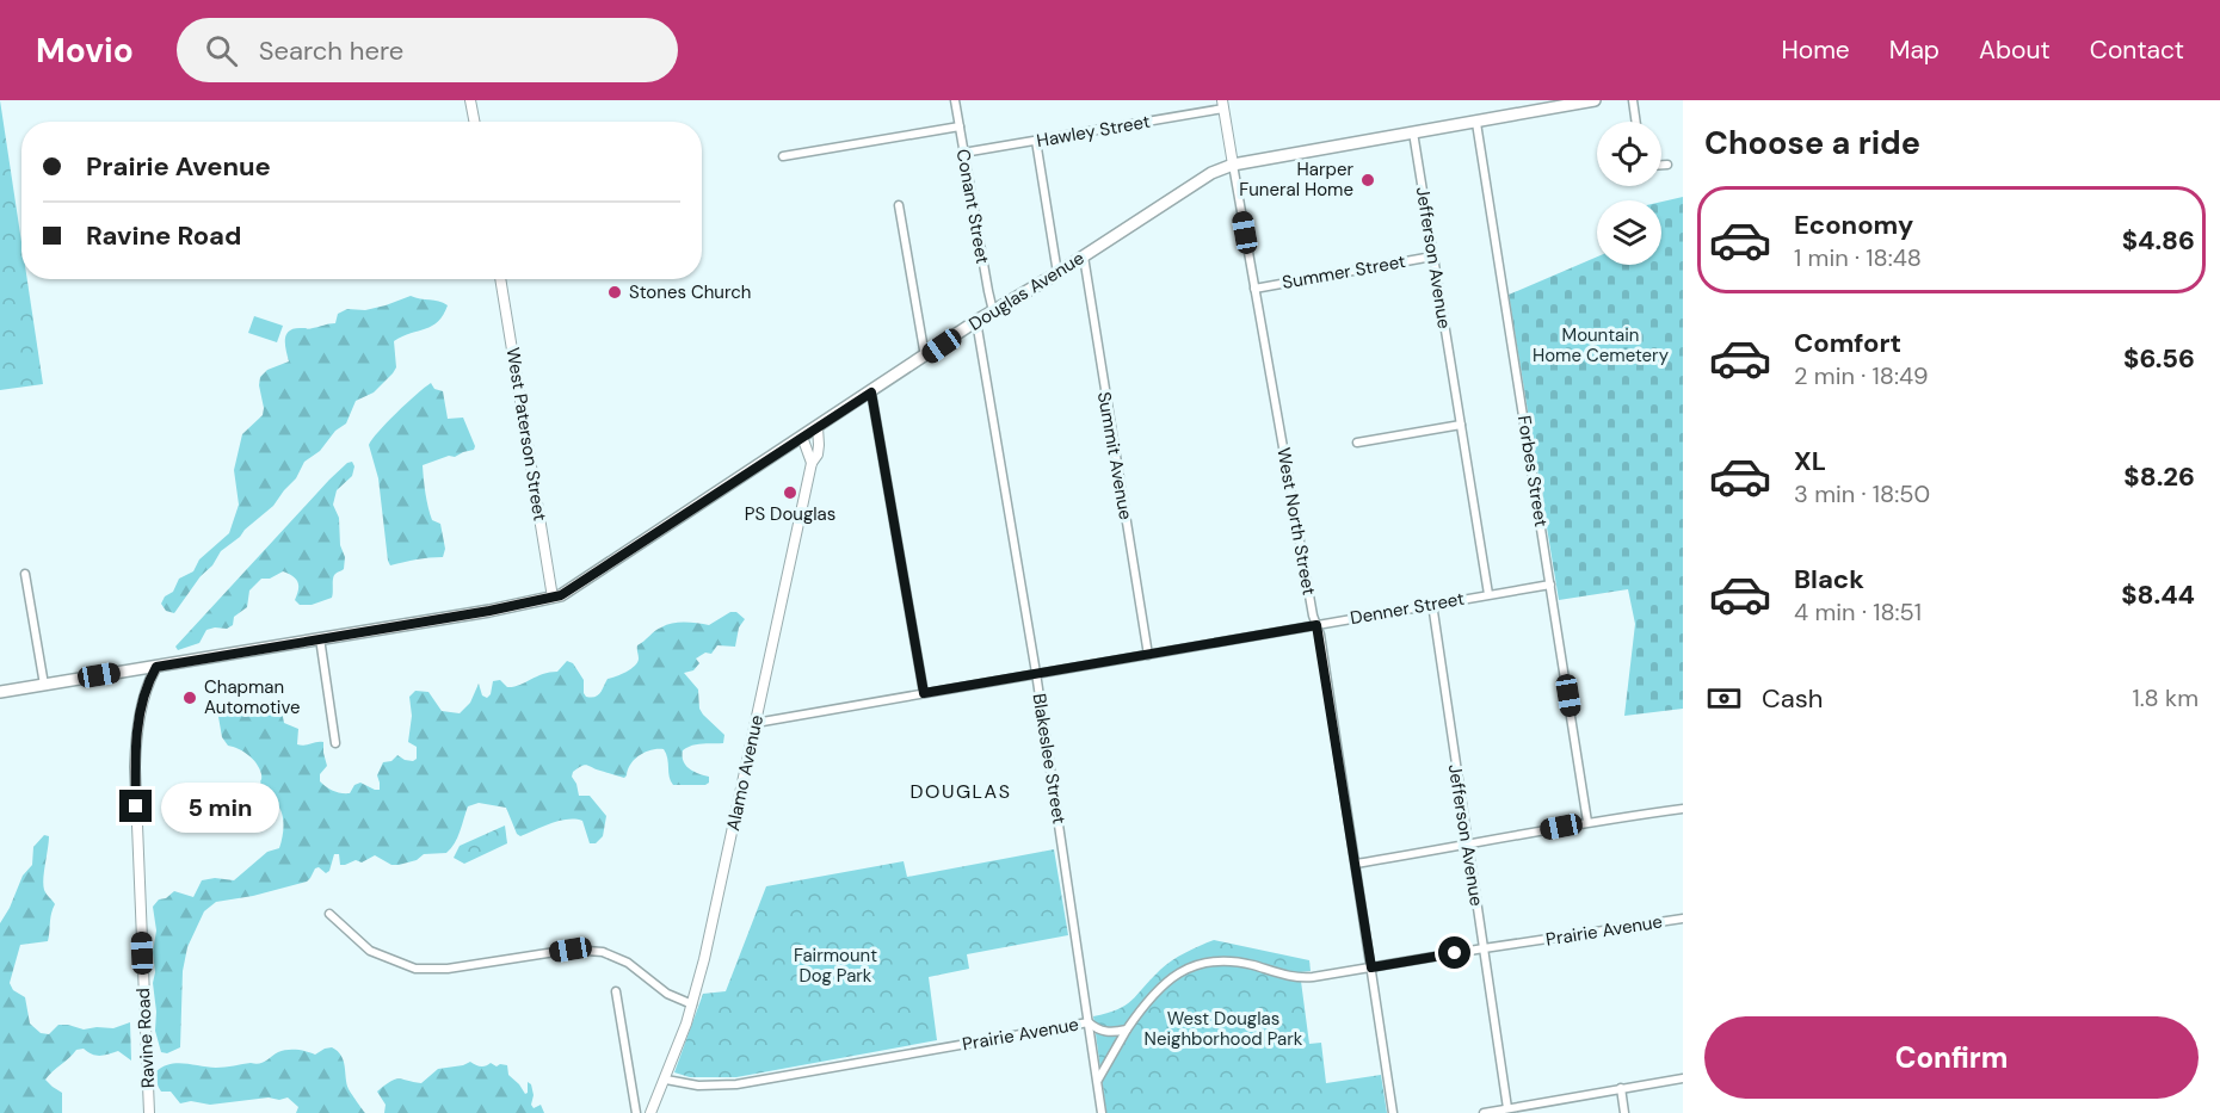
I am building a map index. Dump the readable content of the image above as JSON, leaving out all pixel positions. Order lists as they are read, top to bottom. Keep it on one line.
{"streets":{"main road":["Douglas Avenue"],"street":["Hawley Street","Conant Street","Jefferson Avenue","Summer Street","West Paterson Street","Summit Avenue","Forbes Street","West North Street","Denner Street","Blakeslee Street","Alamo Avenue","Prairie Avenue","Ravine Road"]},"crossings":[["Hawley Street","Conant Street"],["Hawley Street","West North Street"],["Conant Street","Douglas Avenue"],["Jefferson Avenue","Summer Street"],["Jefferson Avenue","Douglas Avenue"],["Jefferson Avenue","Denner Street"],["Jefferson Avenue","Prairie Avenue"],["Summer Street","West North Street"],["Douglas Avenue","West Paterson Street"],["Douglas Avenue","Summit Avenue"],["Douglas Avenue","Forbes Street"],["Douglas Avenue","West North Street"],["Douglas Avenue","Blakeslee Street"],["Douglas Avenue","Alamo Avenue"],["Douglas Avenue","Ravine Road"],["Summit Avenue","Denner Street"],["Forbes Street","Denner Street"],["West North Street","Denner Street"],["West North Street","Prairie Avenue"],["Denner Street","Blakeslee Street"],["Denner Street","Alamo Avenue"],["Blakeslee Street","Prairie Avenue"],["Alamo Avenue","Prairie Avenue"]],"districts":["DOUGLAS"],"parks":["Mountain Home Cemetery","Fairmount Dog Park","West Douglas Neighborhood Park"],"places":["Harper Funeral Home","Stones Church","PS Douglas","Chapman Automotive"],"page":{"header":"Movio","search":"Search here","nav":["Home","Map","About","Contact"],"heading":"Choose a ride","banner":["Prairie Avenue","Ravine Road"],"list":[{"name":"Economy","note":"1 min · 18:48","value":"$4.86"},{"name":"Comfort","note":"2 min · 18:49","value":"$6.56"},{"name":"XL","note":"3 min · 18:50","value":"$8.26"},{"name":"Black","note":"4 min · 18:51","value":"$8.44"}],"pay":["Cash","1.8 km"],"bubble":"5 min","buttons":"Confirm"}}
